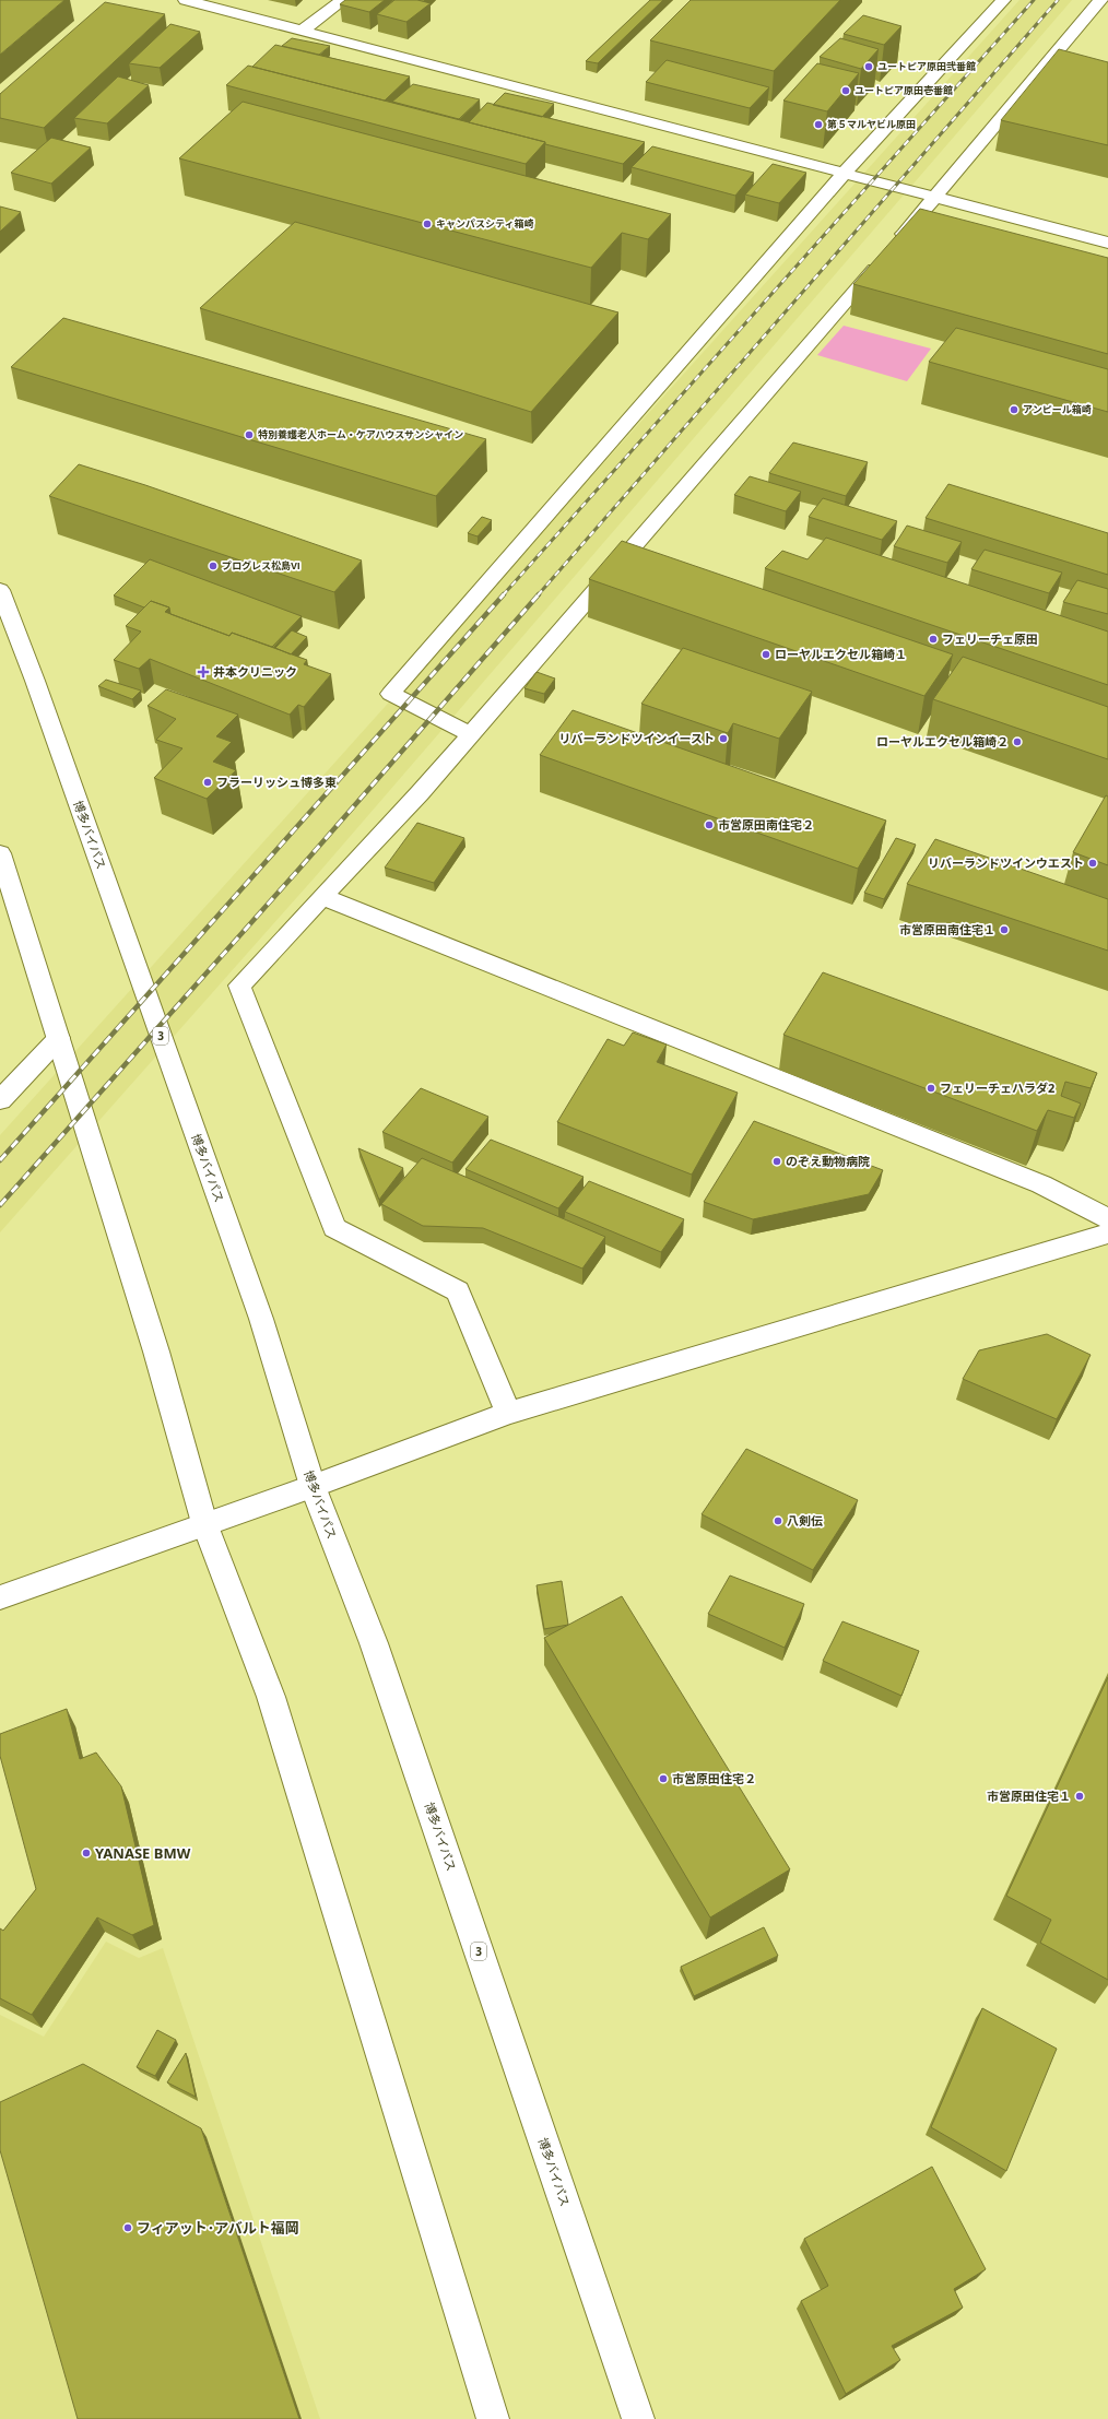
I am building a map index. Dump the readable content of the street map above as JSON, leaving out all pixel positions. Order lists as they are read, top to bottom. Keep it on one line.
{"streets":{"main road":["博多バイパス","3"]},"places":{"other":["ユートピア原田弐番館","ユートピア原田壱番館","第５マルヤビル原田","キャンパスシティ箱崎","アンピール箱崎","特別養護老人ホーム・ケアハウスサンシャイン","プログレス松島Ⅵ","フェリーチェ原田","ローヤルエクセル箱崎１","リバーランドツインイースト","ローヤルエクセル箱崎２","フラーリッシュ博多東","市営原田南住宅２","リバーランドツインウエスト","市営原田南住宅１","フェリーチェハラダ2","のぞえ動物病院","八剣伝","市営原田住宅２","市営原田住宅１","YANASE BMW","フィアット･アバルト福岡"],"health":["井本クリニック"]}}
